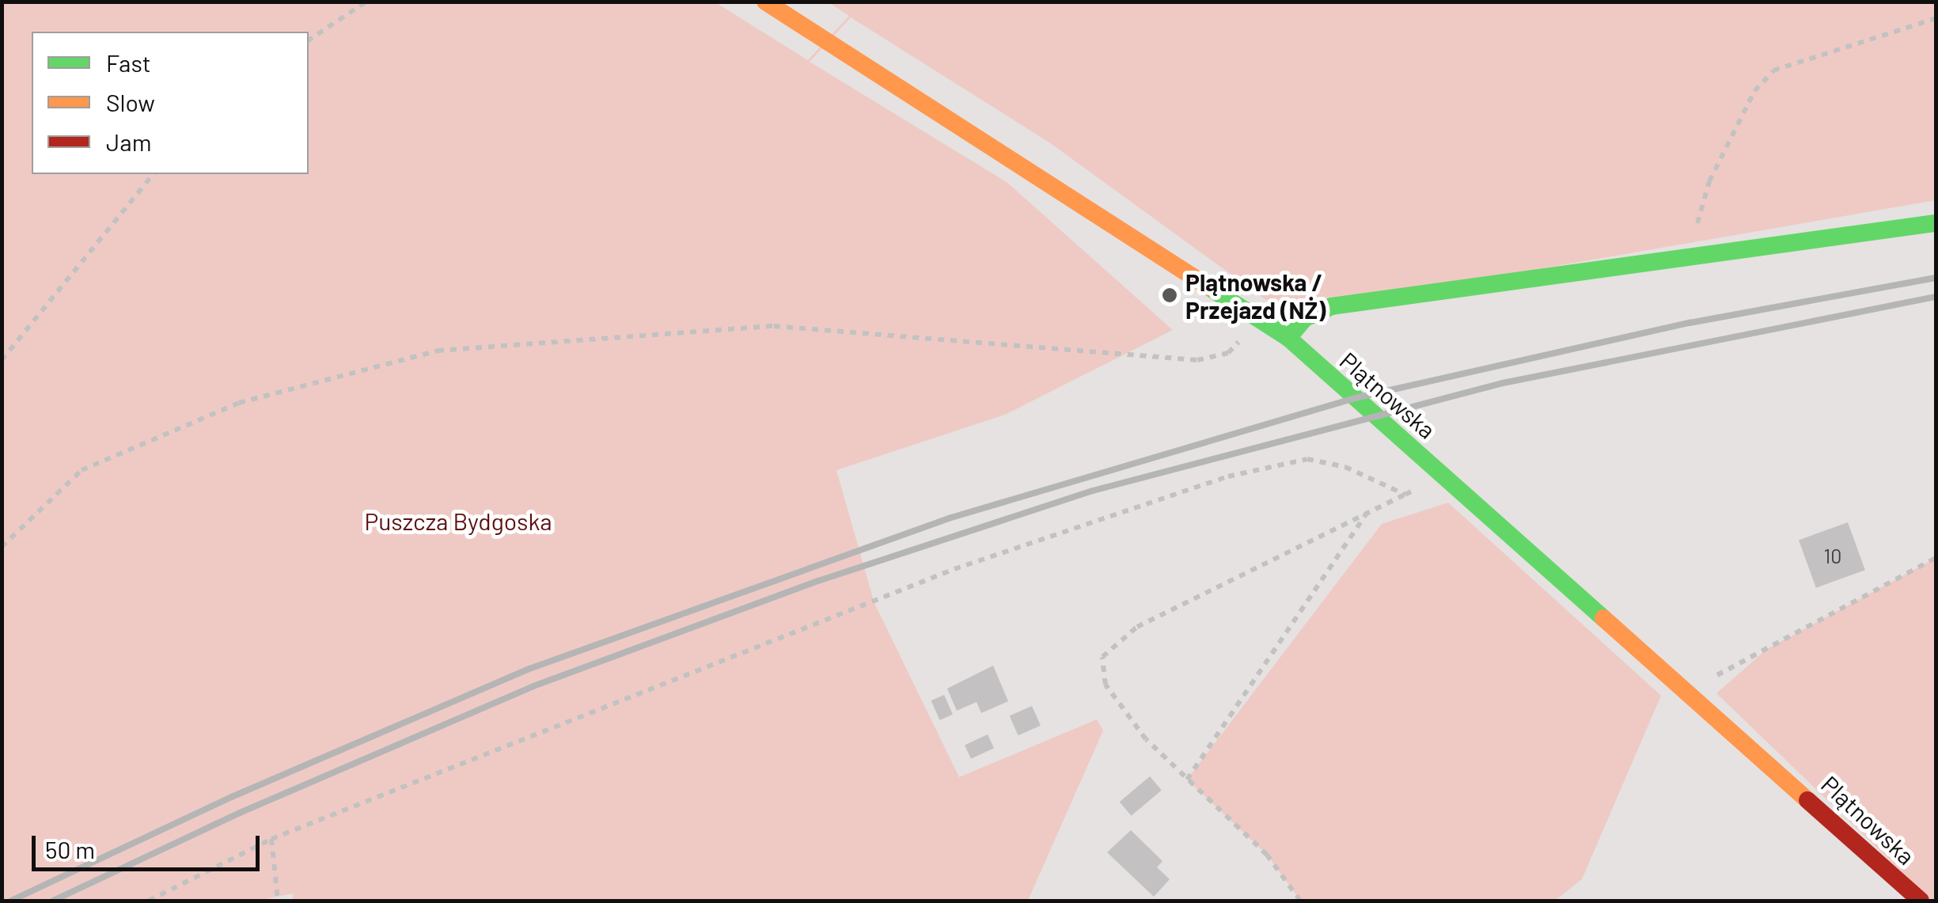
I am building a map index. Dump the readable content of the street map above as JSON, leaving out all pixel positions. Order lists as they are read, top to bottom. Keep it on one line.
{"streets":{"street":["Plątnowska"]},"parks":["Puszcza Bydgoska"],"places":["Plątnowska / Przejazd (NŻ)"],"house_numbers":["10"],"legend":["Fast","Slow","Jam"],"scale_bar":"50 m"}
